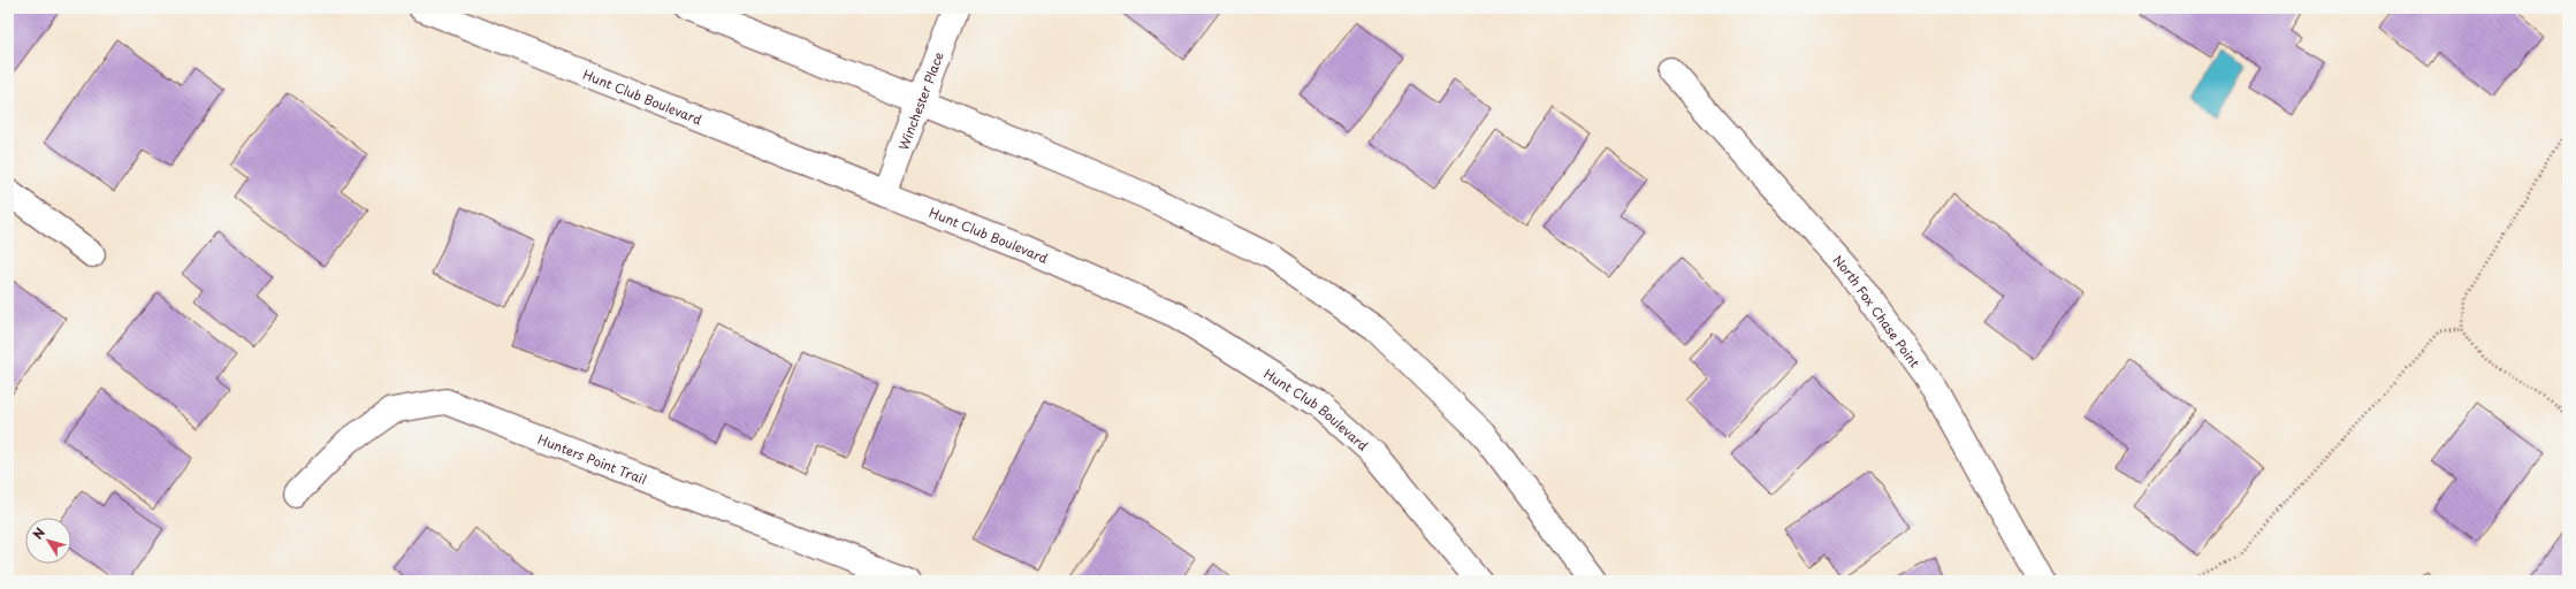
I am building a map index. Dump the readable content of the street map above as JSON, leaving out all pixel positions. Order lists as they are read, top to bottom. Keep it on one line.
{"streets":{"street":["Hunt Club Boulevard","Winchester Place","North Fox Chase Point","Hunters Point Trail"]},"crossings":[["Hunt Club Boulevard","Winchester Place"]],"north":"top left"}
